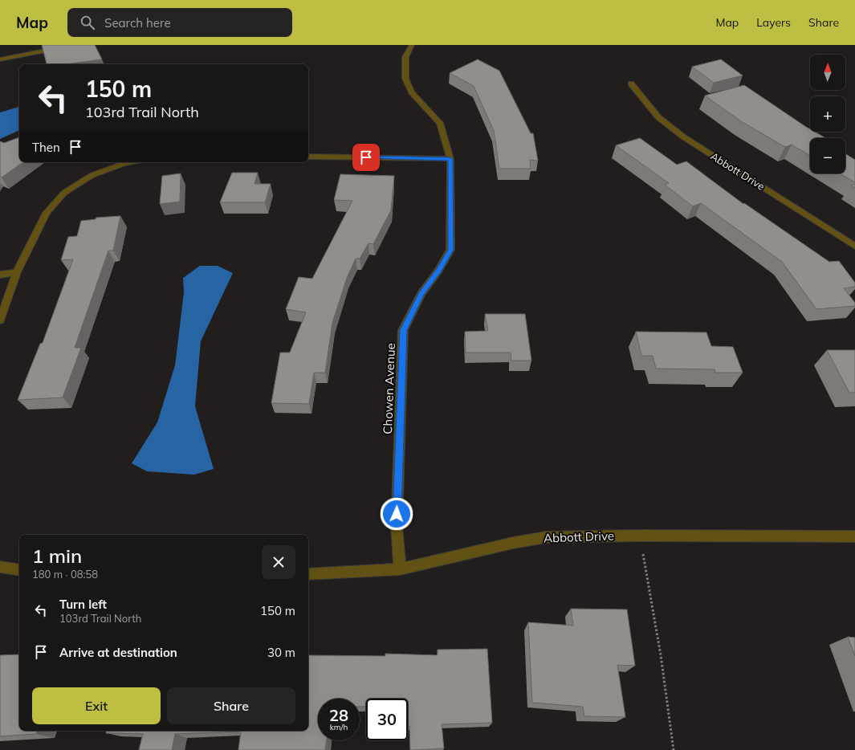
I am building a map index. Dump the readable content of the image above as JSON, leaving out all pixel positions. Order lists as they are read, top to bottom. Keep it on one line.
{"streets":{"street":["Abbott Drive","Chowen Avenue"]},"crossings":[["Abbott Drive","Chowen Avenue"]],"north":"top","page":{"header":"Map","search":"Search here","nav":["Map","Layers","Share"],"map_buttons":["+","−"],"turn":["150 m","103rd Trail North"],"then":"Then","heading":["1 min","180 m · 08:58"],"list":[{"name":"Turn left","note":"103rd Trail North","value":"150 m"},{"name":"Arrive at destination","value":"30 m"}],"buttons":["Exit","Share"],"speed":"28 km/h","limit":"30"}}
